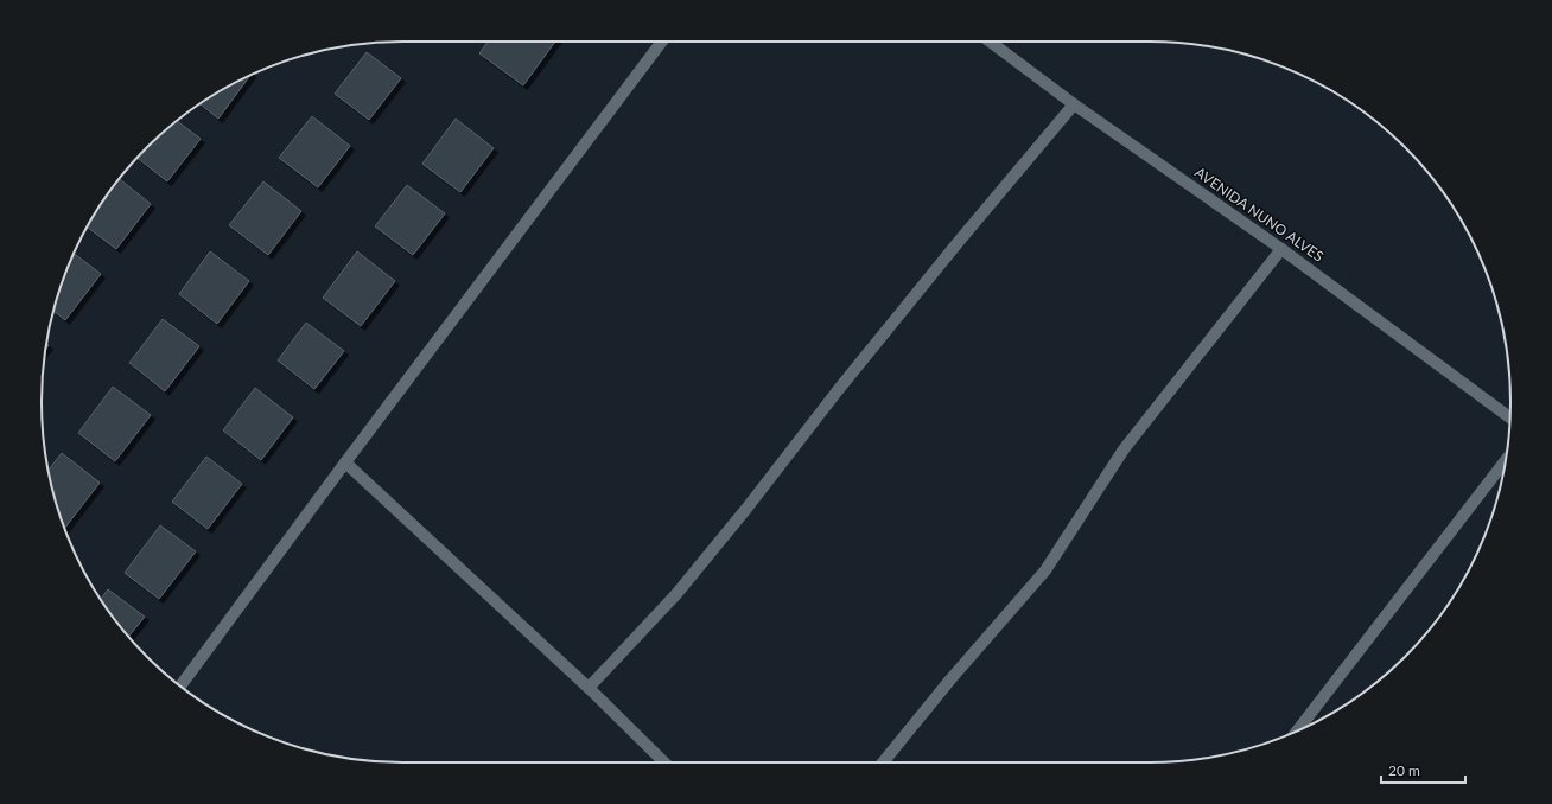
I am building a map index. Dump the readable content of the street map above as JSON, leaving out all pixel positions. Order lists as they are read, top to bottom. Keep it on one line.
{"streets":{"street":["AVENIDA NUNO ALVES"]},"scale_bar":"20 m"}
